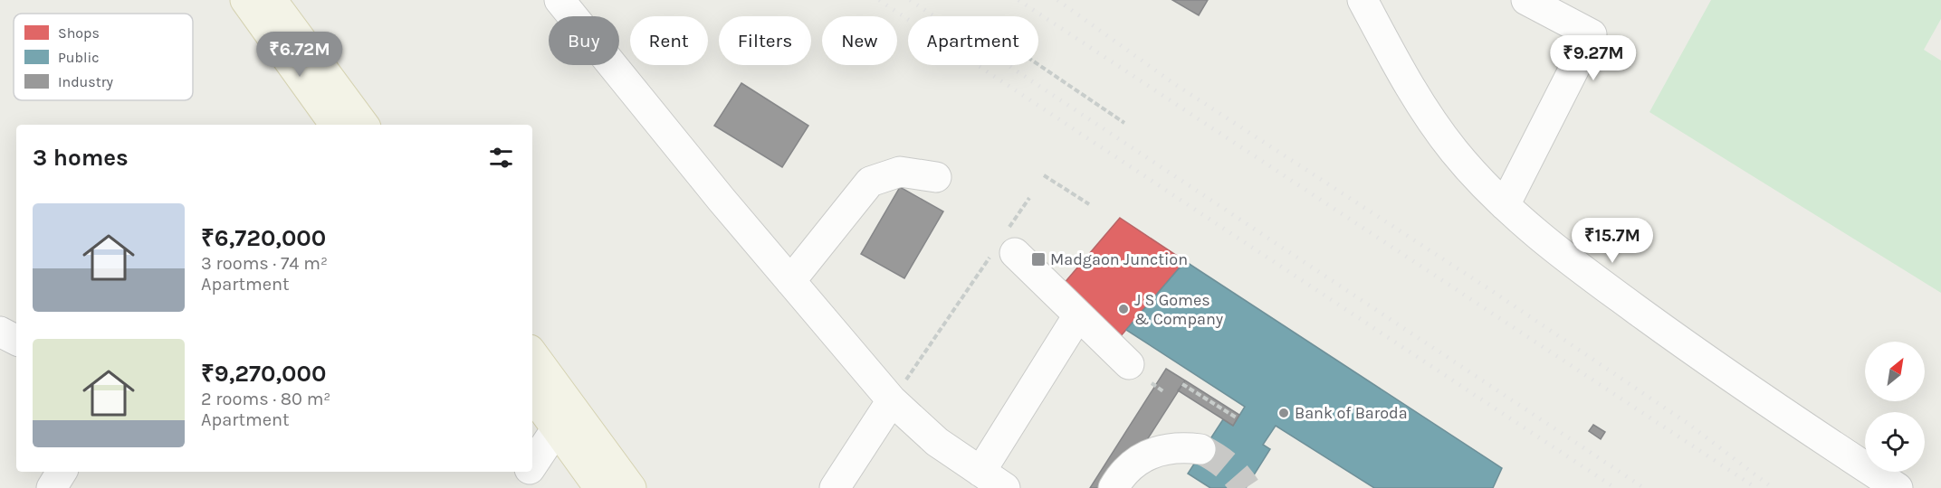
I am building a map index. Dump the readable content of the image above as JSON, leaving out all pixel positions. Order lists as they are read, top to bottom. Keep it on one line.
{"places":{"transit":["Madgaon Junction"],"other":["J S Gomes & Company","Bank of Baroda"]},"legend":["Shops","Public","Industry"],"north":"top right","page":{"chip":["Buy","Rent","Filters","New","Apartment"],"price":["₹6.72M","₹9.27M","₹15.7M"],"heading":"3 homes","list":[{"name":"₹6,720,000","note":"3 rooms · 74 m² · Apartment"},{"name":"₹9,270,000","note":"2 rooms · 80 m² · Apartment"}]}}
